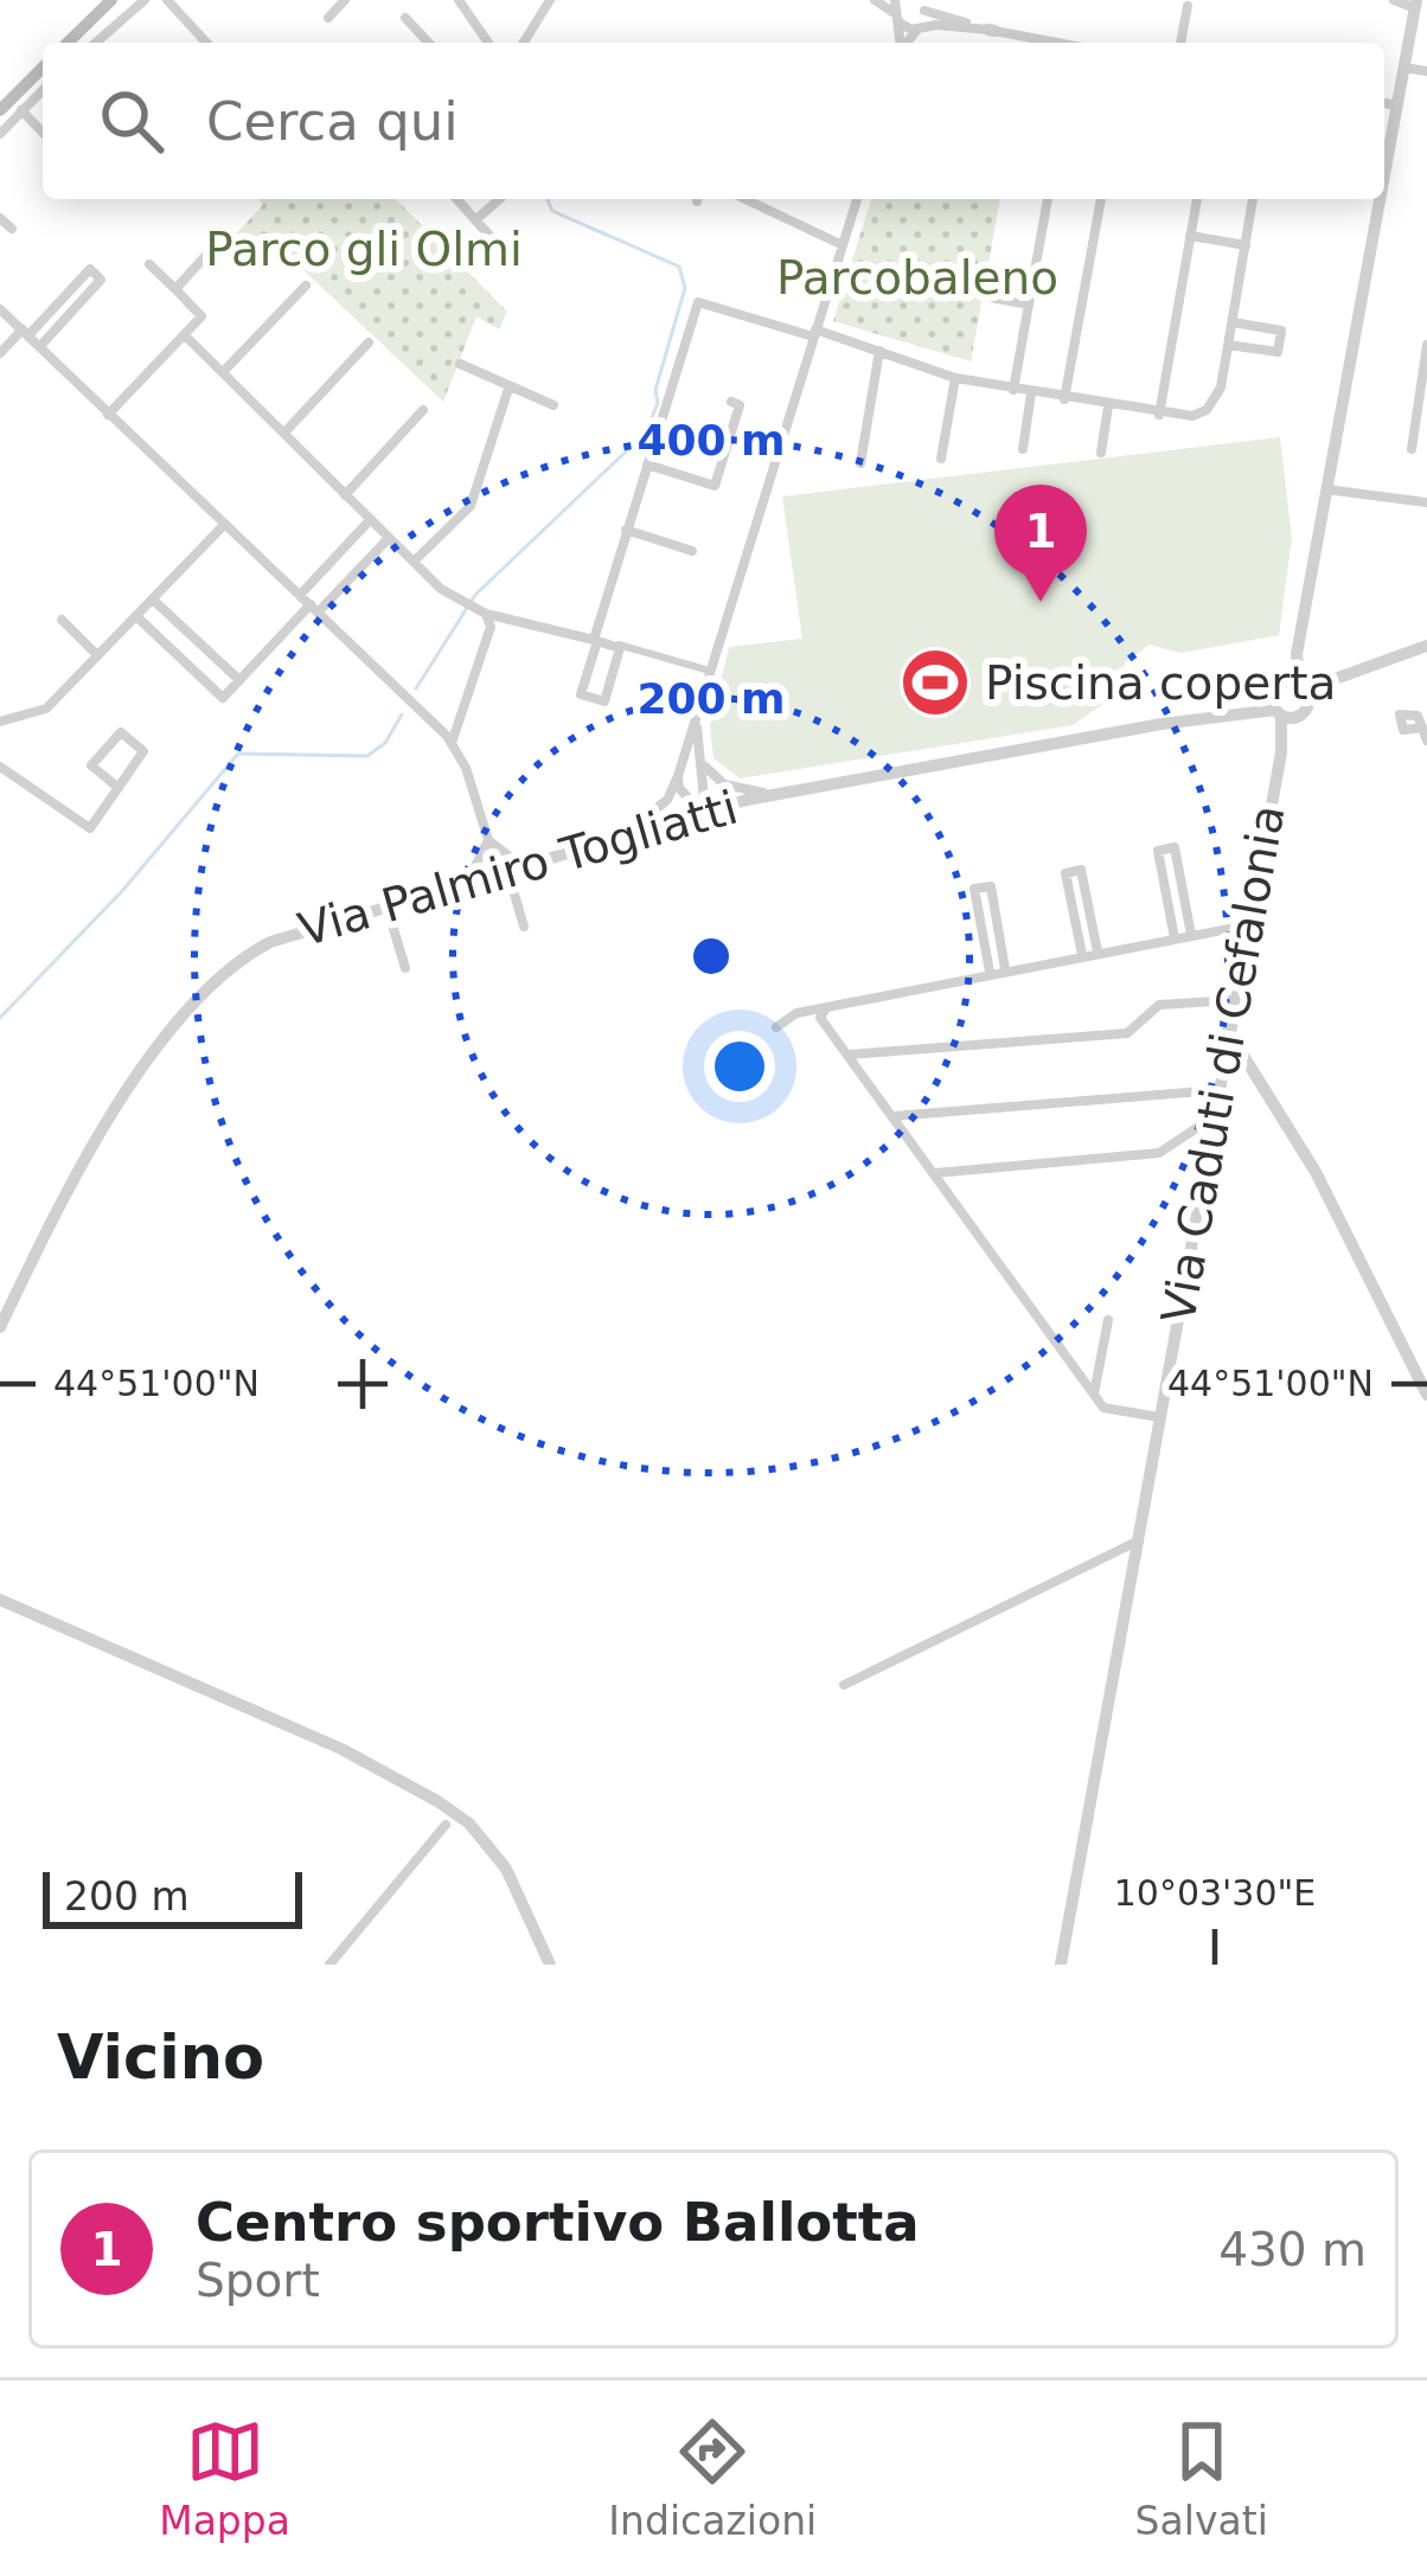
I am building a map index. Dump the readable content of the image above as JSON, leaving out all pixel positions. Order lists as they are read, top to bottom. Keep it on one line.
{"streets":{"street":["Via Palmiro Togliatti","Via Caduti di Cefalonia"]},"crossings":[["Via Palmiro Togliatti","Via Caduti di Cefalonia"]],"parks":["Parco gli Olmi","Parcobaleno"],"places":{"sports":["Piscina coperta"]},"scale_bar":"200 m","page":{"search":"Cerca qui","pins":"1","scale":"200 m","heading":"Vicino","list":[{"mark":"1","name":"Centro sportivo Ballotta","note":"Sport","value":"430 m"}],"nav":["Mappa","Indicazioni","Salvati"]},"coordinates":["44°51'00\"N","10°03'30\"E"],"rings":["400 m","200 m"]}
